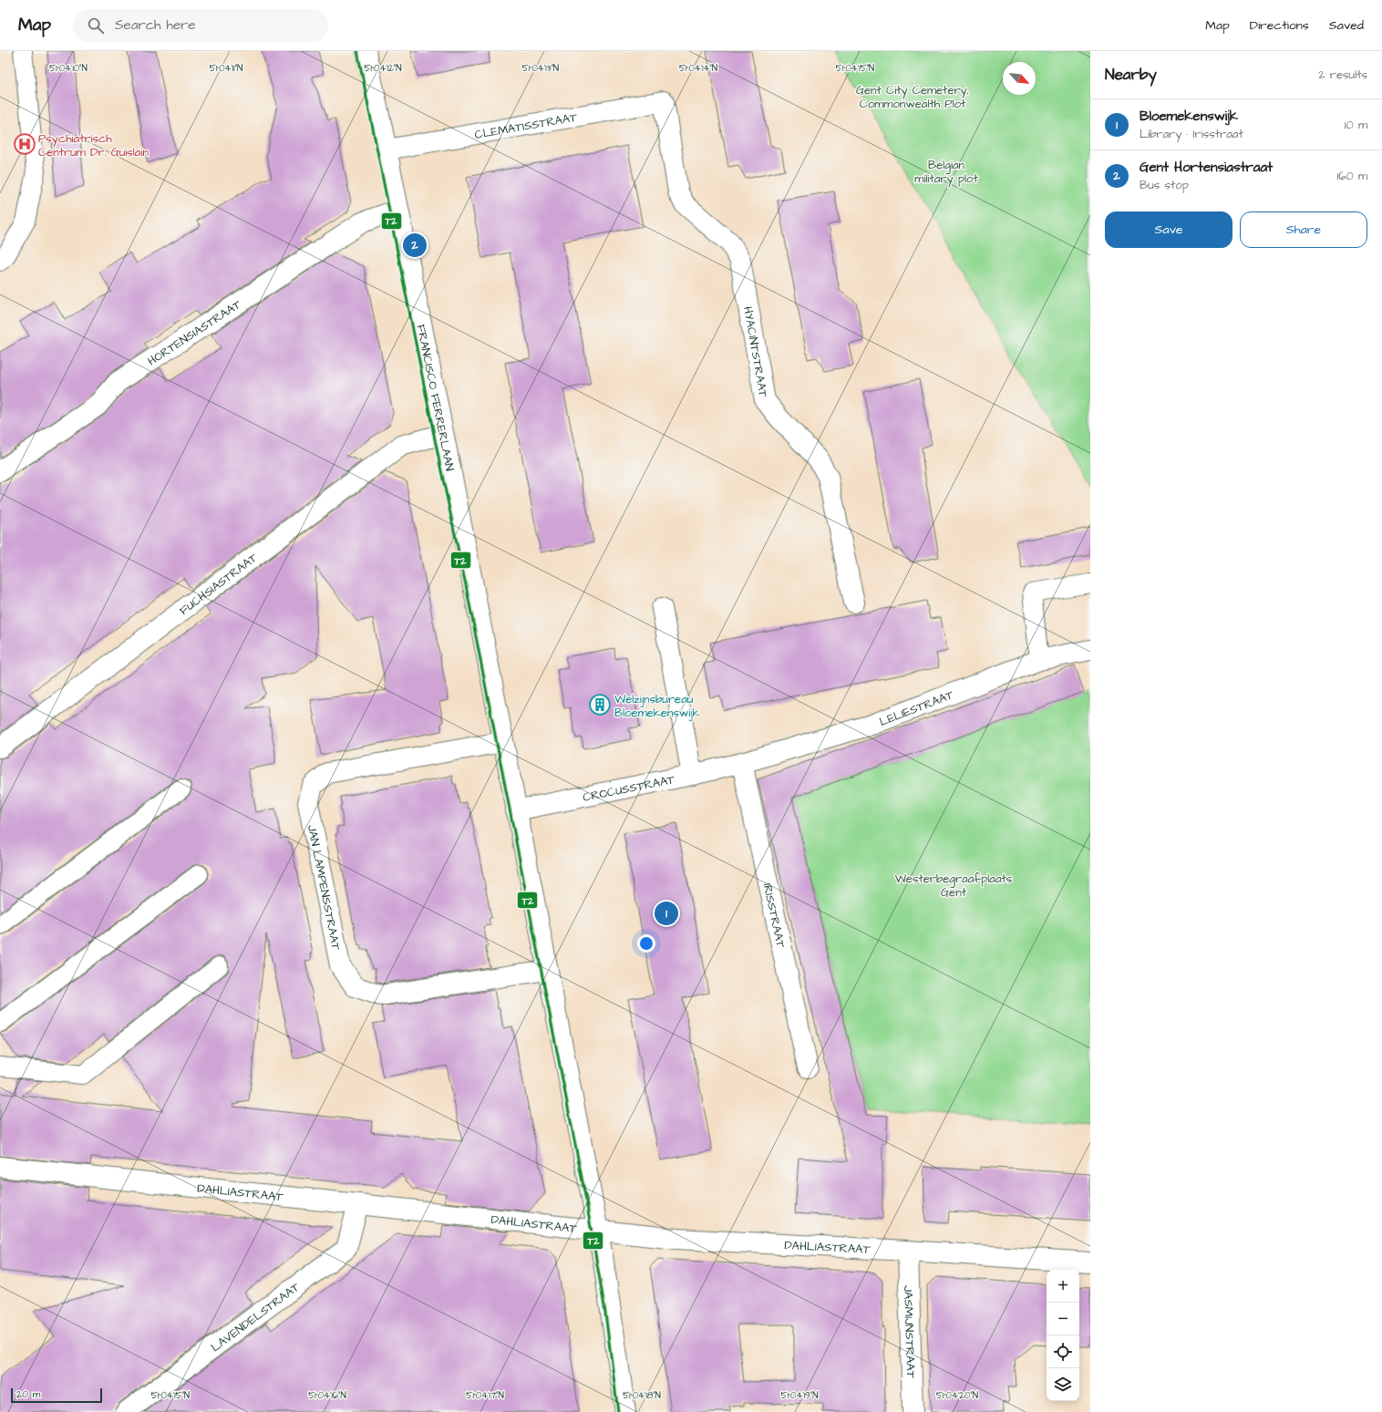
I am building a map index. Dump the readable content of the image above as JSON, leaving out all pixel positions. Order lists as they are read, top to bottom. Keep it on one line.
{"streets":{"street":["CLEMATISSTRAAT","HORTENSIASTRAAT","HYACINTSTRAAT","FRANCISCO FERRERLAAN","FUCHSIASTRAAT","LELIESTRAAT","CROCUSSTRAAT","JAN LAMPENSSTRAAT","IRISSTRAAT","DAHLIASTRAAT","LAVENDELSTRAAT","JASMIJNSTRAAT"]},"crossings":[["CLEMATISSTRAAT","HYACINTSTRAAT"],["CLEMATISSTRAAT","FRANCISCO FERRERLAAN"],["HORTENSIASTRAAT","FRANCISCO FERRERLAAN"],["FRANCISCO FERRERLAAN","FUCHSIASTRAAT"],["FRANCISCO FERRERLAAN","CROCUSSTRAAT"],["FRANCISCO FERRERLAAN","JAN LAMPENSSTRAAT"],["FRANCISCO FERRERLAAN","DAHLIASTRAAT"],["LELIESTRAAT","CROCUSSTRAAT"],["LELIESTRAAT","IRISSTRAAT"],["CROCUSSTRAAT","IRISSTRAAT"],["DAHLIASTRAAT","LAVENDELSTRAAT"],["DAHLIASTRAAT","JASMIJNSTRAAT"]],"parks":["Gent City Cemetery, Commonwealth Plot","Belgian military plot","Westerbegraafplaats Gent"],"places":{"hospital":["Psychiatrisch Centrum Dr. Guislain"],"building":["Welzijnsbureau Bloemekenswijk"]},"lines":["transit line T2"],"scale_bar":"20 m","north":"bottom right","page":{"header":"Map","search":"Search here","nav":["Map","Directions","Saved"],"heading":["Nearby","2 results"],"list":[{"mark":"1","name":"Bloemekenswijk","note":"Library · Irisstraat","value":"10 m"},{"mark":"2","name":"Gent Hortensiastraat","note":"Bus stop","value":"160 m"}],"buttons":["Save","Share"],"pins":["2","1"],"map_buttons":["+","−"],"scale":"20 m"},"coordinates":["51°04'10\"N","51°04'11\"N","51°04'12\"N","51°04'13\"N","51°04'14\"N","51°04'15\"N","51°04'16\"N","51°04'17\"N","51°04'18\"N","51°04'19\"N","51°04'20\"N"]}
